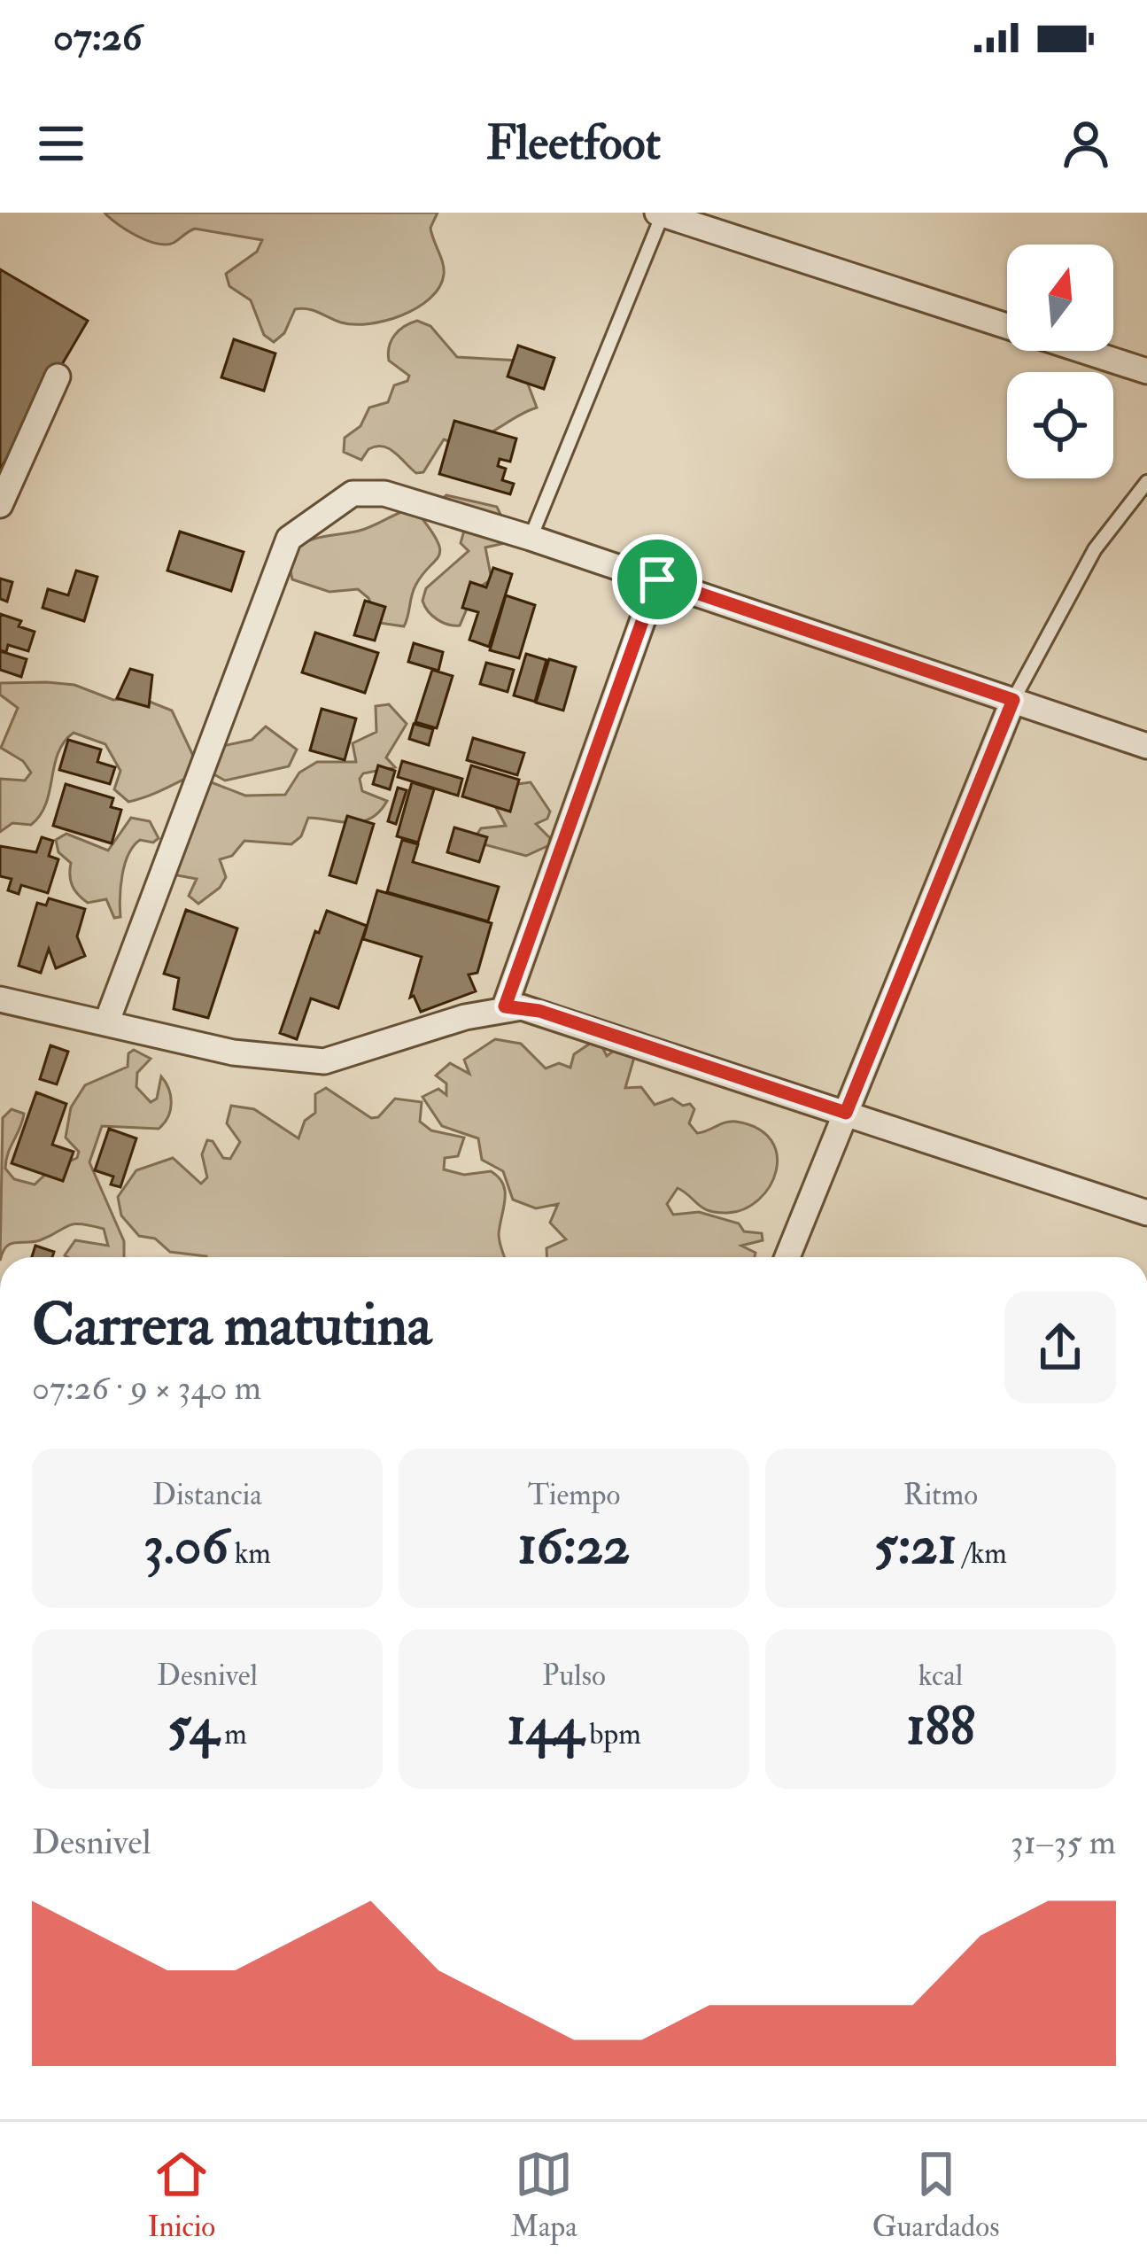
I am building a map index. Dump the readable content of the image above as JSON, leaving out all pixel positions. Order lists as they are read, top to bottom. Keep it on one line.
{"north":"top","page":{"status":"07:26","header":"Fleetfoot","heading":["Carrera matutina","07:26 · 9 × 340 m"],"stats":[["Distancia","3.06 km"],["Tiempo","16:22"],["Ritmo","5:21 /km"],["Desnivel","54 m"],["Pulso","144 bpm"],["kcal","188"]],"chart":["Desnivel","31–35 m"],"tabs":["Inicio","Mapa","Guardados"]}}
